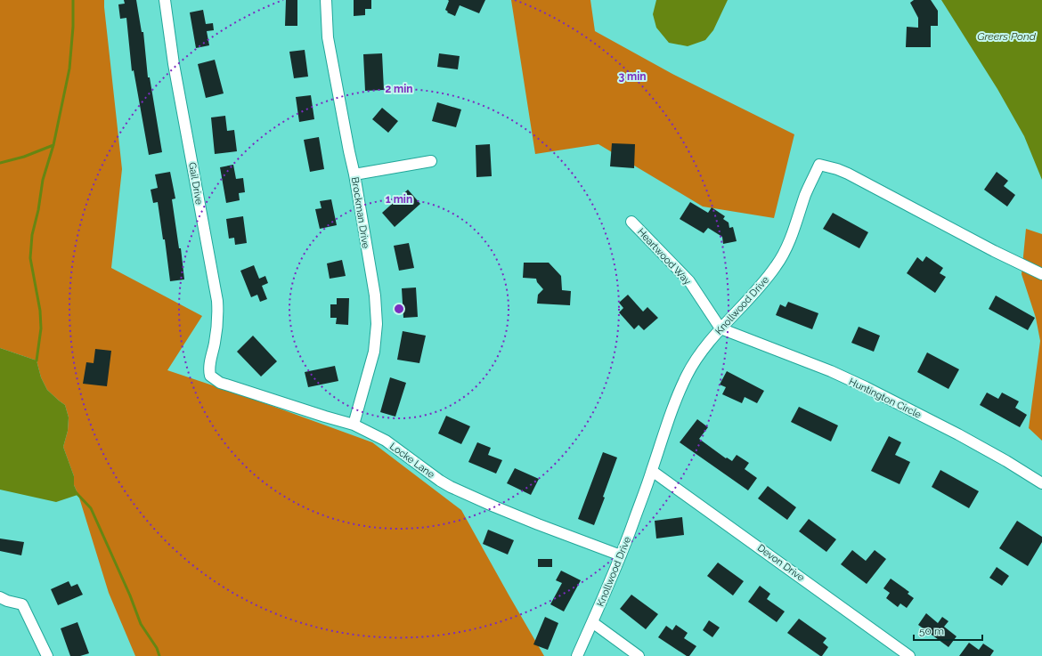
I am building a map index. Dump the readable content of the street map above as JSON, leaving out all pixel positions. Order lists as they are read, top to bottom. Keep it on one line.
{"streets":{"street":["Gail Drive","Brockman Drive","Heartwood Way","Knollwood Drive","Huntington Circle","Locke Lane","Devon Drive"]},"crossings":[["Gail Drive","Locke Lane"],["Brockman Drive","Locke Lane"],["Heartwood Way","Knollwood Drive"],["Heartwood Way","Huntington Circle"],["Knollwood Drive","Huntington Circle"],["Knollwood Drive","Locke Lane"],["Knollwood Drive","Devon Drive"]],"water":["Greers Pond"],"scale_bar":"50 m","rings":["3 min","2 min","1 min"]}
